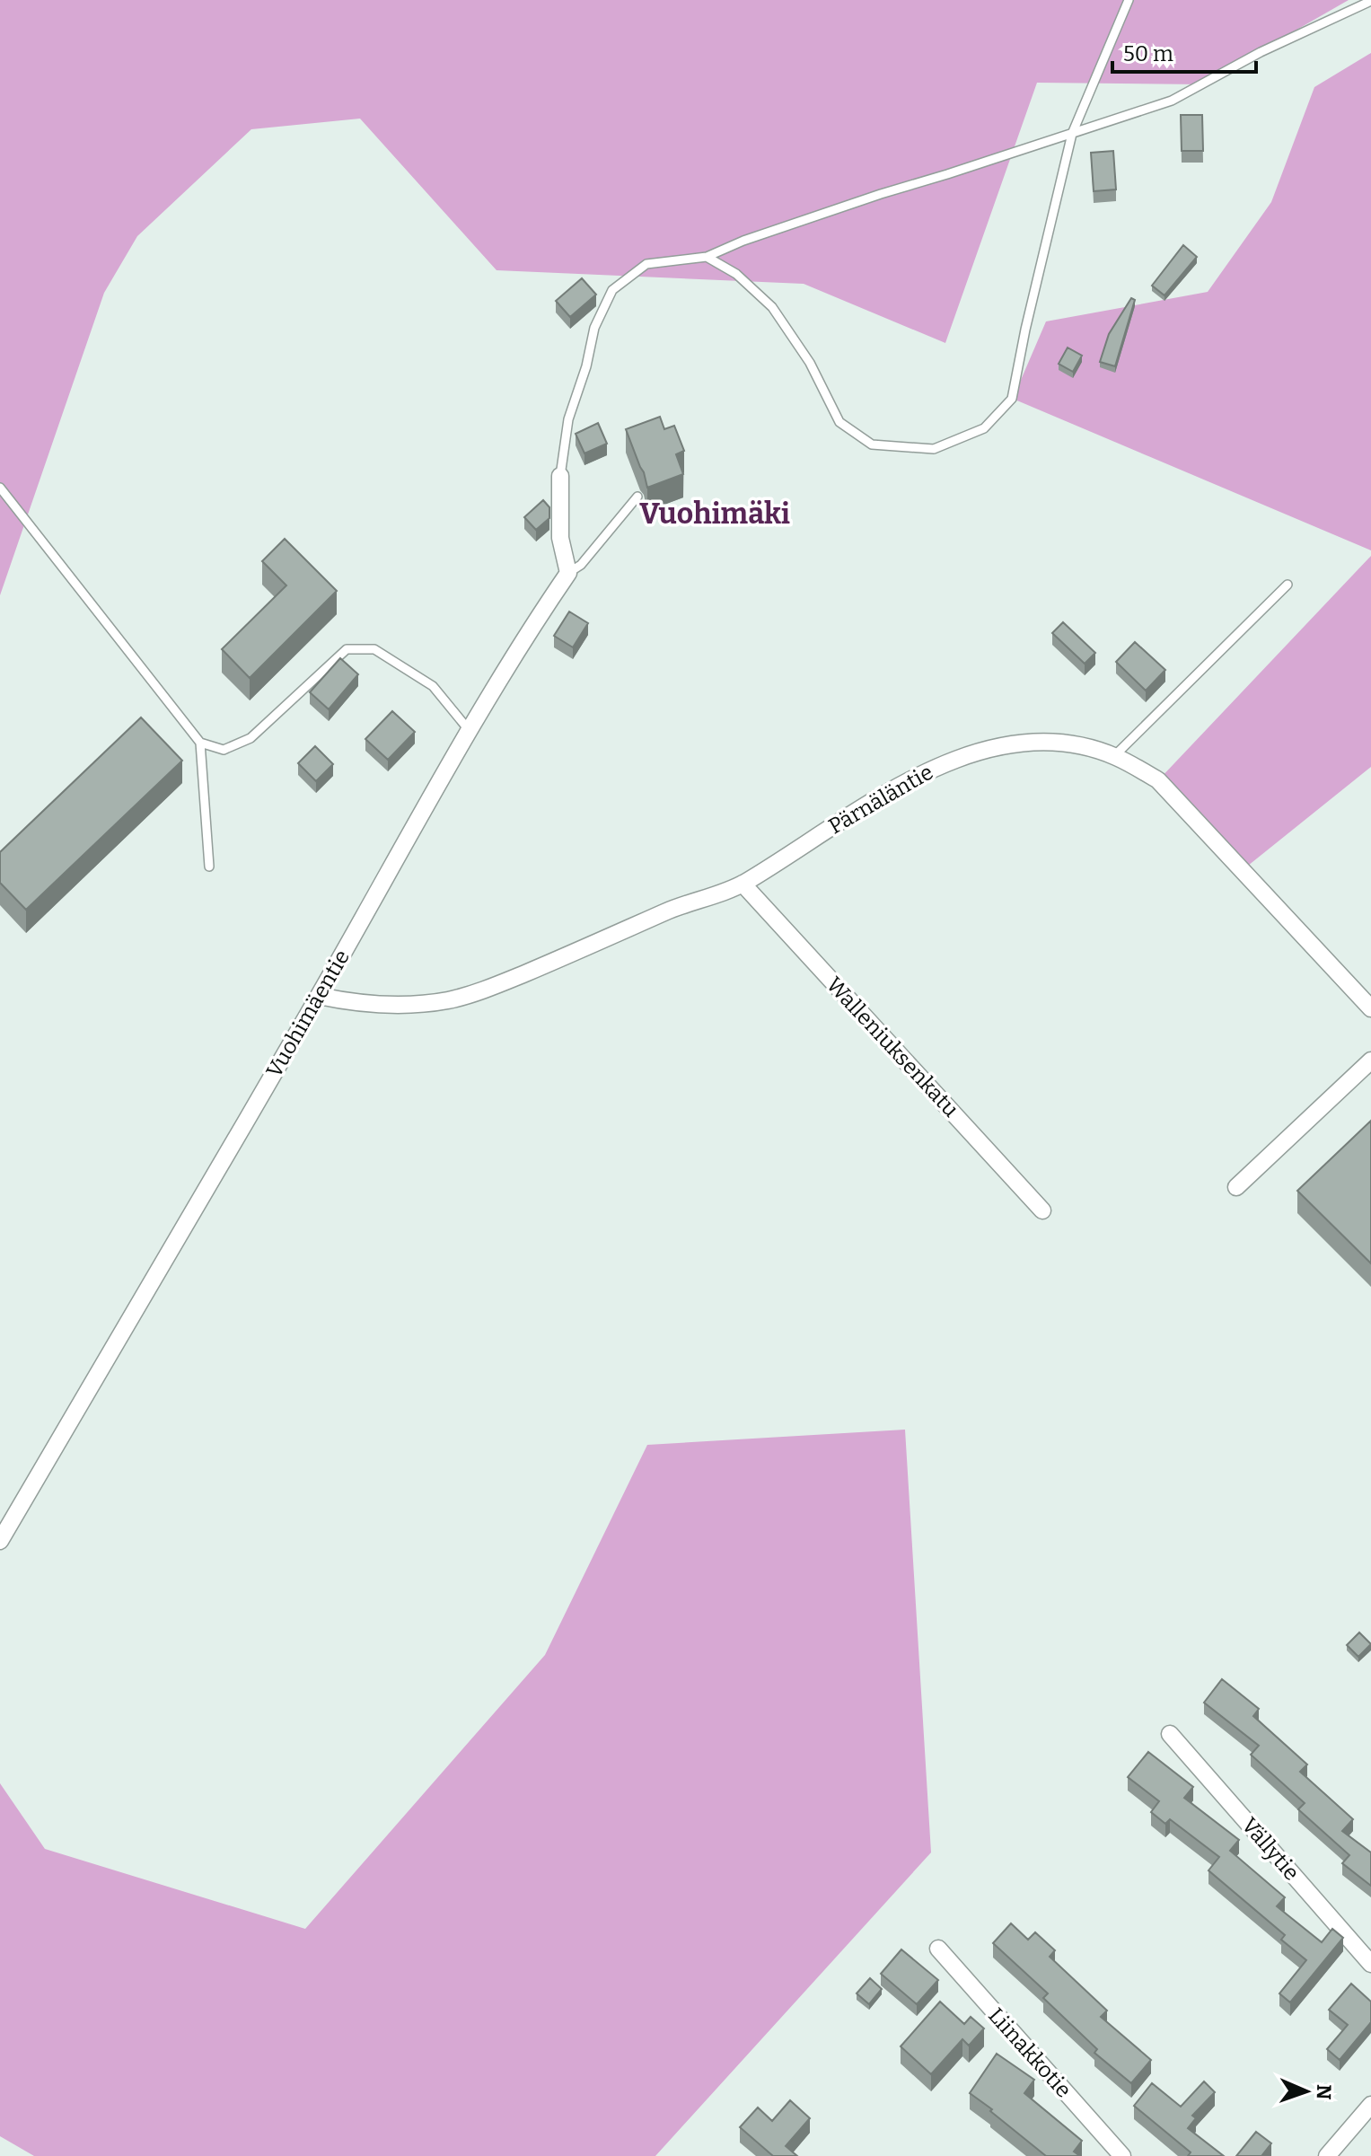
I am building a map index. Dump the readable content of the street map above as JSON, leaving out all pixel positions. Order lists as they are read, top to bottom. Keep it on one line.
{"streets":{"street":["Pärnäläntie","Vuohimäentie","Walleniuksenkatu","Vällytie","Liinakkotie"]},"crossings":[["Pärnäläntie","Vuohimäentie"],["Pärnäläntie","Walleniuksenkatu"]],"districts":["Vuohimäki"],"scale_bar":"50 m","north":"right"}
